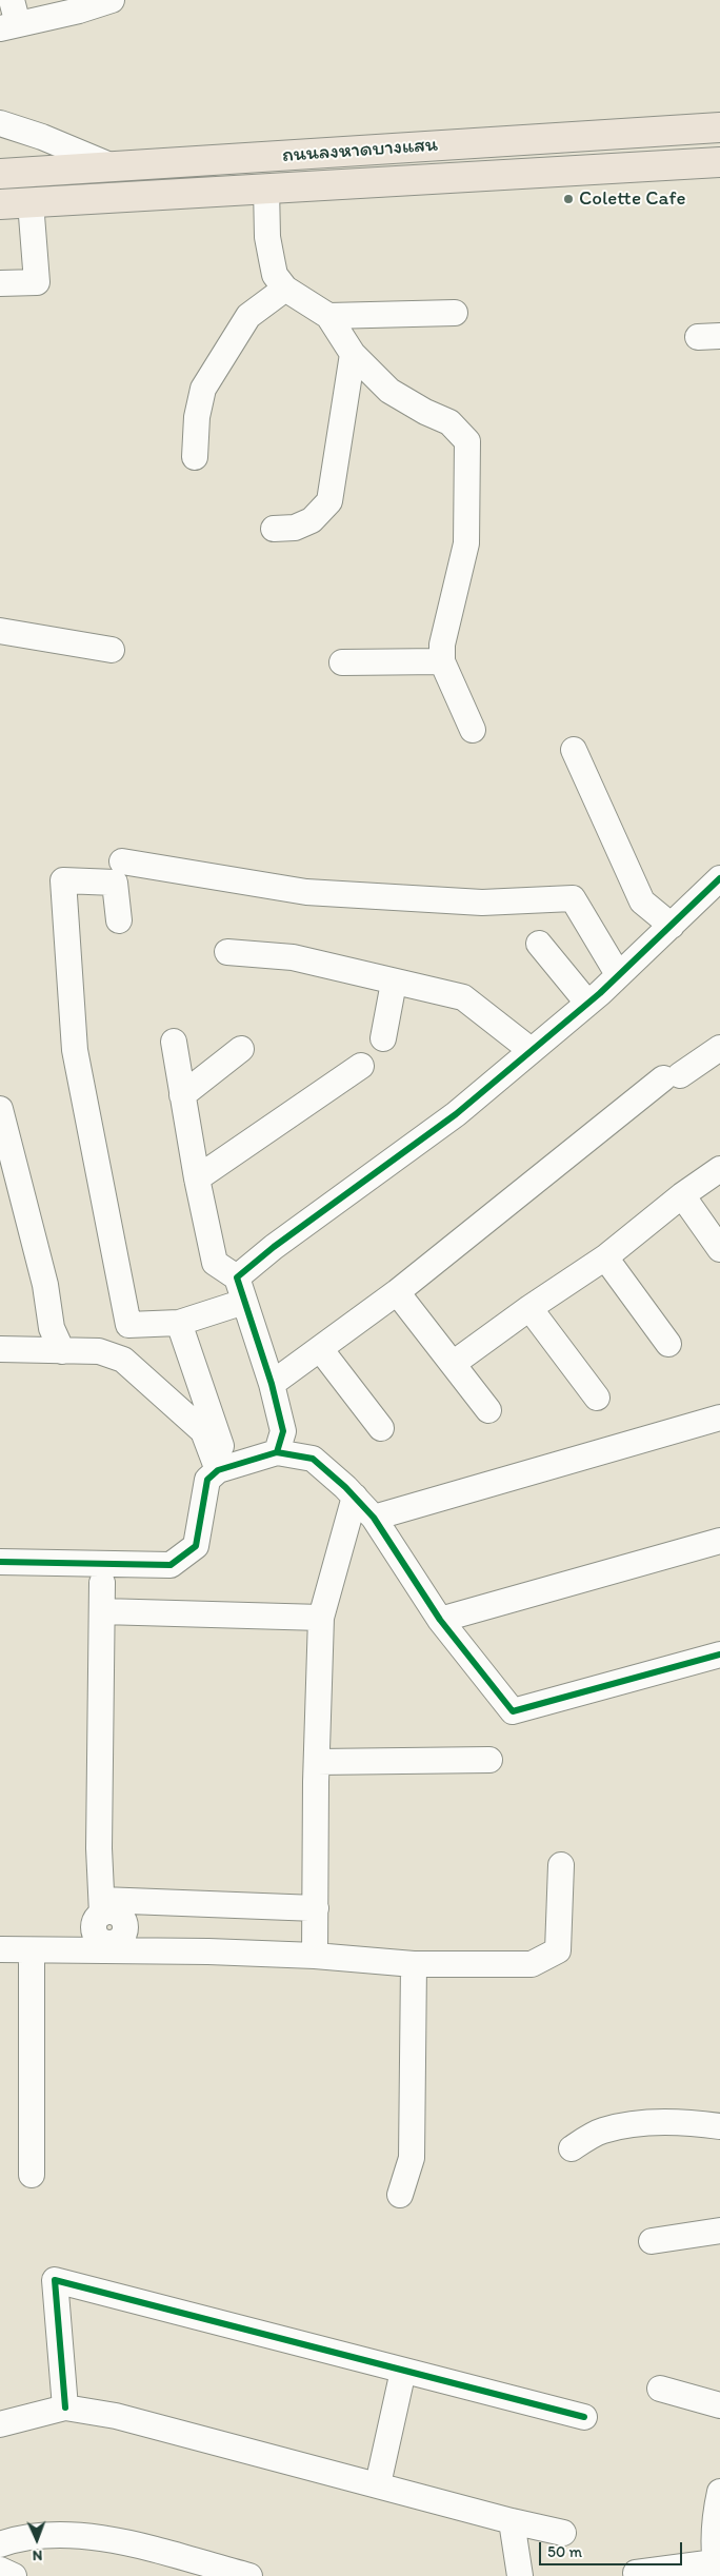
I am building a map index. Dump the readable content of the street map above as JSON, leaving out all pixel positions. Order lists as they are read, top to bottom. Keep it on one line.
{"streets":{"main road":["ถนนลงหาดบางแสน"]},"places":["Colette Cafe"],"scale_bar":"50 m","north":"bottom"}
